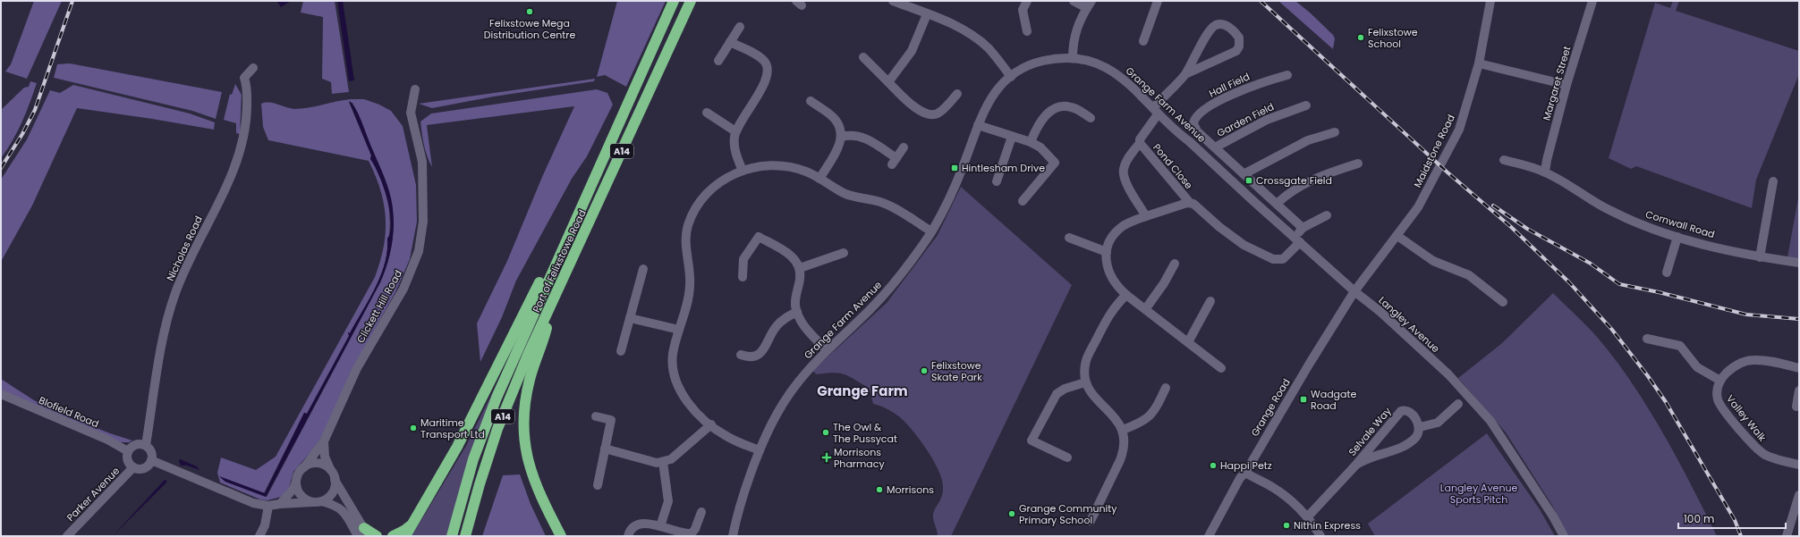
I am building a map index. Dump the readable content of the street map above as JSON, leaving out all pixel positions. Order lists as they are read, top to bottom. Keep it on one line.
{"streets":{"highway":["A14","Port of Felixstowe Road"],"street":["Margaret Street","Hall Field","Grange Farm Avenue","Garden Field","Maidstone Road","Pond Close","Cornwall Road","Nicholas Road","Clickett Hill Road","Langley Avenue","Grange Road","Blofield Road","Valley Walk","Selvale Way","Parker Avenue"]},"crossings":[["Margaret Street","Cornwall Road"],["Hall Field","Grange Farm Avenue"],["Grange Farm Avenue","Garden Field"],["Grange Farm Avenue","Maidstone Road"],["Grange Farm Avenue","Pond Close"],["Grange Farm Avenue","Langley Avenue"],["Grange Farm Avenue","Grange Road"],["Maidstone Road","Langley Avenue"],["Maidstone Road","Grange Road"],["Nicholas Road","Blofield Road"],["Nicholas Road","Parker Avenue"],["Langley Avenue","Grange Road"],["Blofield Road","Parker Avenue"]],"districts":["Grange Farm"],"parks":["Langley Avenue Sports Pitch"],"places":{"other":["Felixstowe Mega Distribution Centre","Felixstowe School","Felixstowe Skate Park","Maritime Transport Ltd","The Owl & The Pussycat","Happi Petz","Morrisons","Grange Community Primary School","Nithin Express"],"transit":["Hintlesham Drive","Crossgate Field","Wadgate Road"],"health":["Morrisons Pharmacy"]},"scale_bar":"100 m"}
